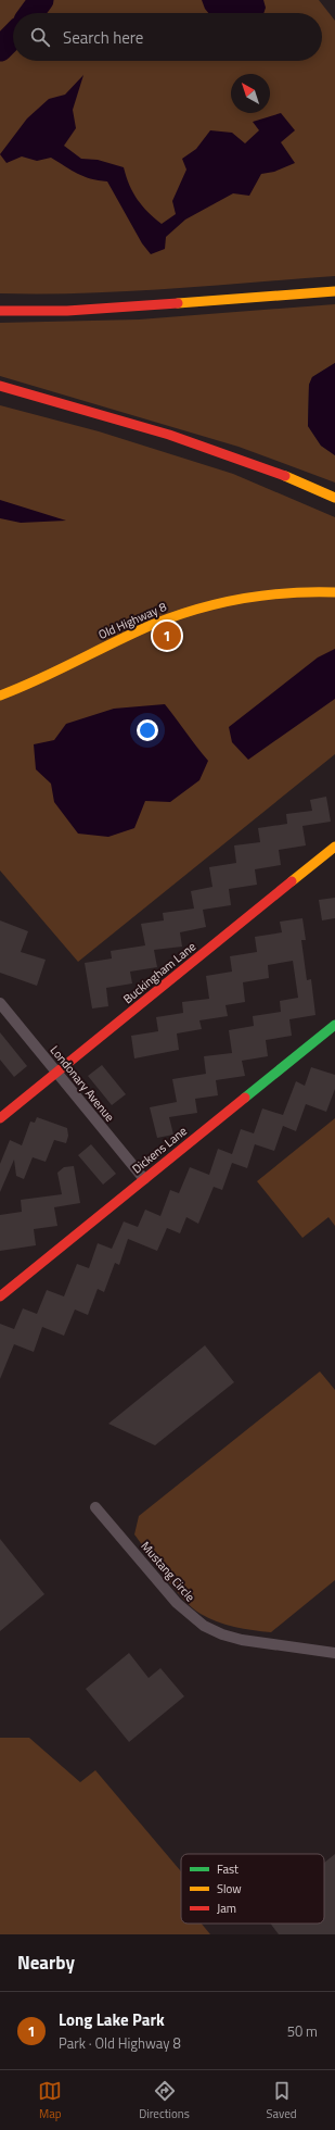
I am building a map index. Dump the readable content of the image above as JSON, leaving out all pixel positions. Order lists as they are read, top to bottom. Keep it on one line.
{"streets":{"main road":["Old Highway 8","Buckingham Lane","Dickens Lane"],"street":["Londonary Avenue","Mustang Circle"]},"crossings":[["Buckingham Lane","Londonary Avenue"],["Londonary Avenue","Dickens Lane"]],"legend":["Fast","Slow","Jam"],"north":"top left","page":{"search":"Search here","pins":"1","heading":"Nearby","list":[{"mark":"1","name":"Long Lake Park","note":"Park · Old Highway 8","value":"50 m"}],"nav":["Map","Directions","Saved"]}}
